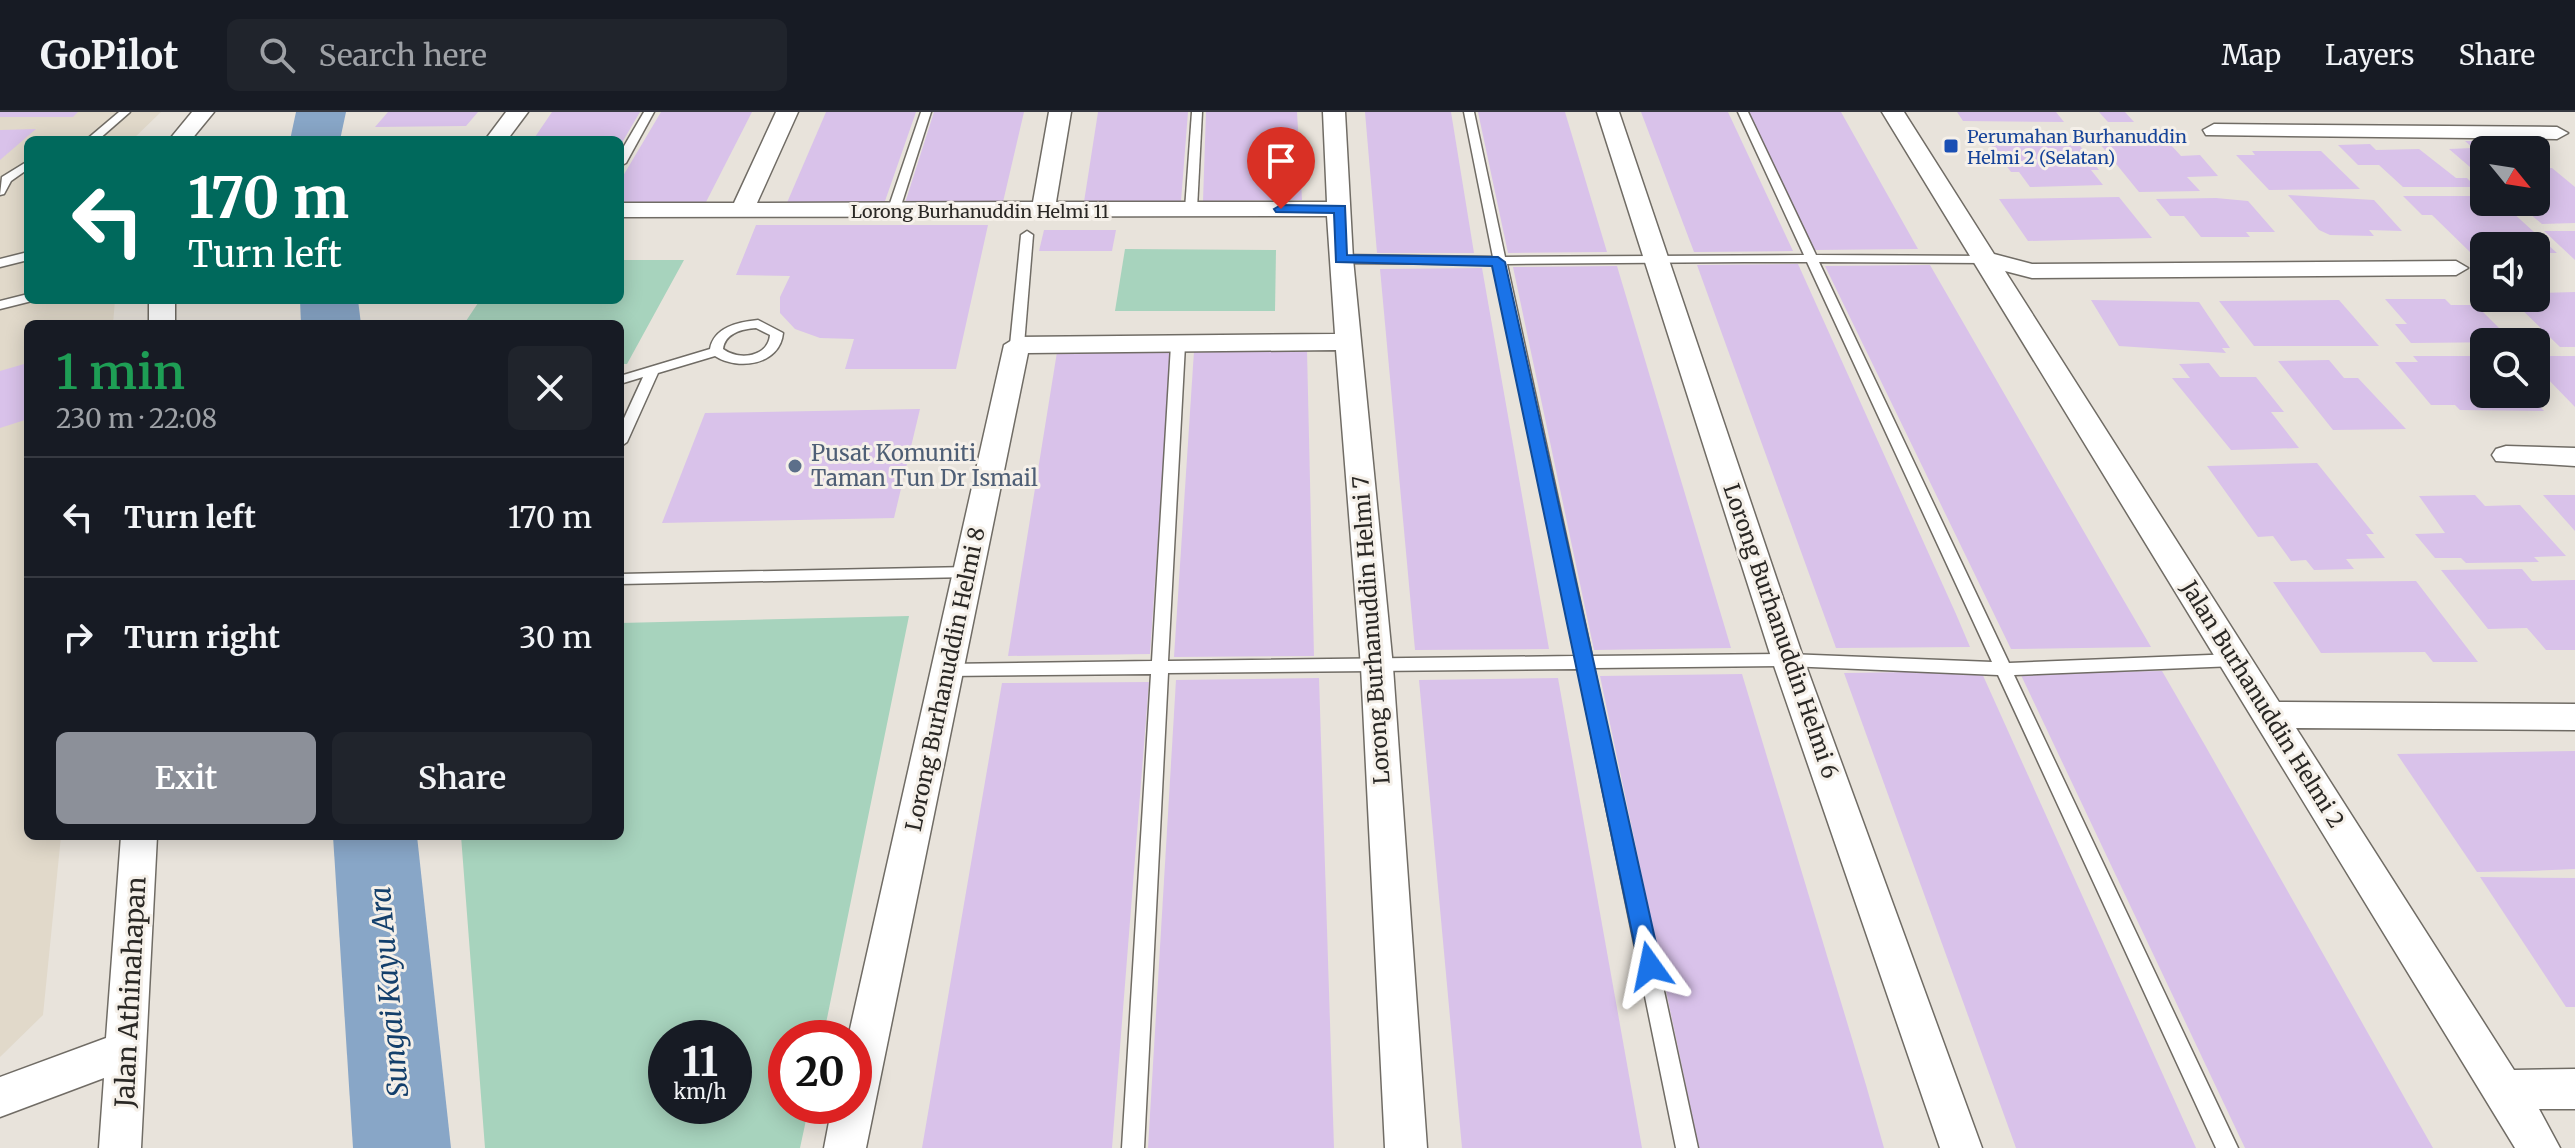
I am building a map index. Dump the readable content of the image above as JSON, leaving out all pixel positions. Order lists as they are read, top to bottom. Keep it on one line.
{"streets":{"street":["Lorong Burhanuddin Helmi 11","Lorong Burhanuddin Helmi 7","Lorong Burhanuddin Helmi 6","Lorong Burhanuddin Helmi 8","Jalan Burhanuddin Helmi 2","Jalan Athinahapan"]},"crossings":[["Lorong Burhanuddin Helmi 11","Lorong Burhanuddin Helmi 7"]],"water":["Sungai Kayu Ara"],"places":{"transit":["Perumahan Burhanuddin Helmi 2 (Selatan)"],"other":["Pusat Komuniti Taman Tun Dr Ismail"]},"north":"bottom right","page":{"header":"GoPilot","search":"Search here","nav":["Map","Layers","Share"],"turn":["170 m","Turn left"],"heading":["1 min","230 m · 22:08"],"list":[{"name":"Turn left","value":"170 m"},{"name":"Turn right","value":"30 m"}],"buttons":["Exit","Share"],"speed":"11 km/h","limit":"20"}}
